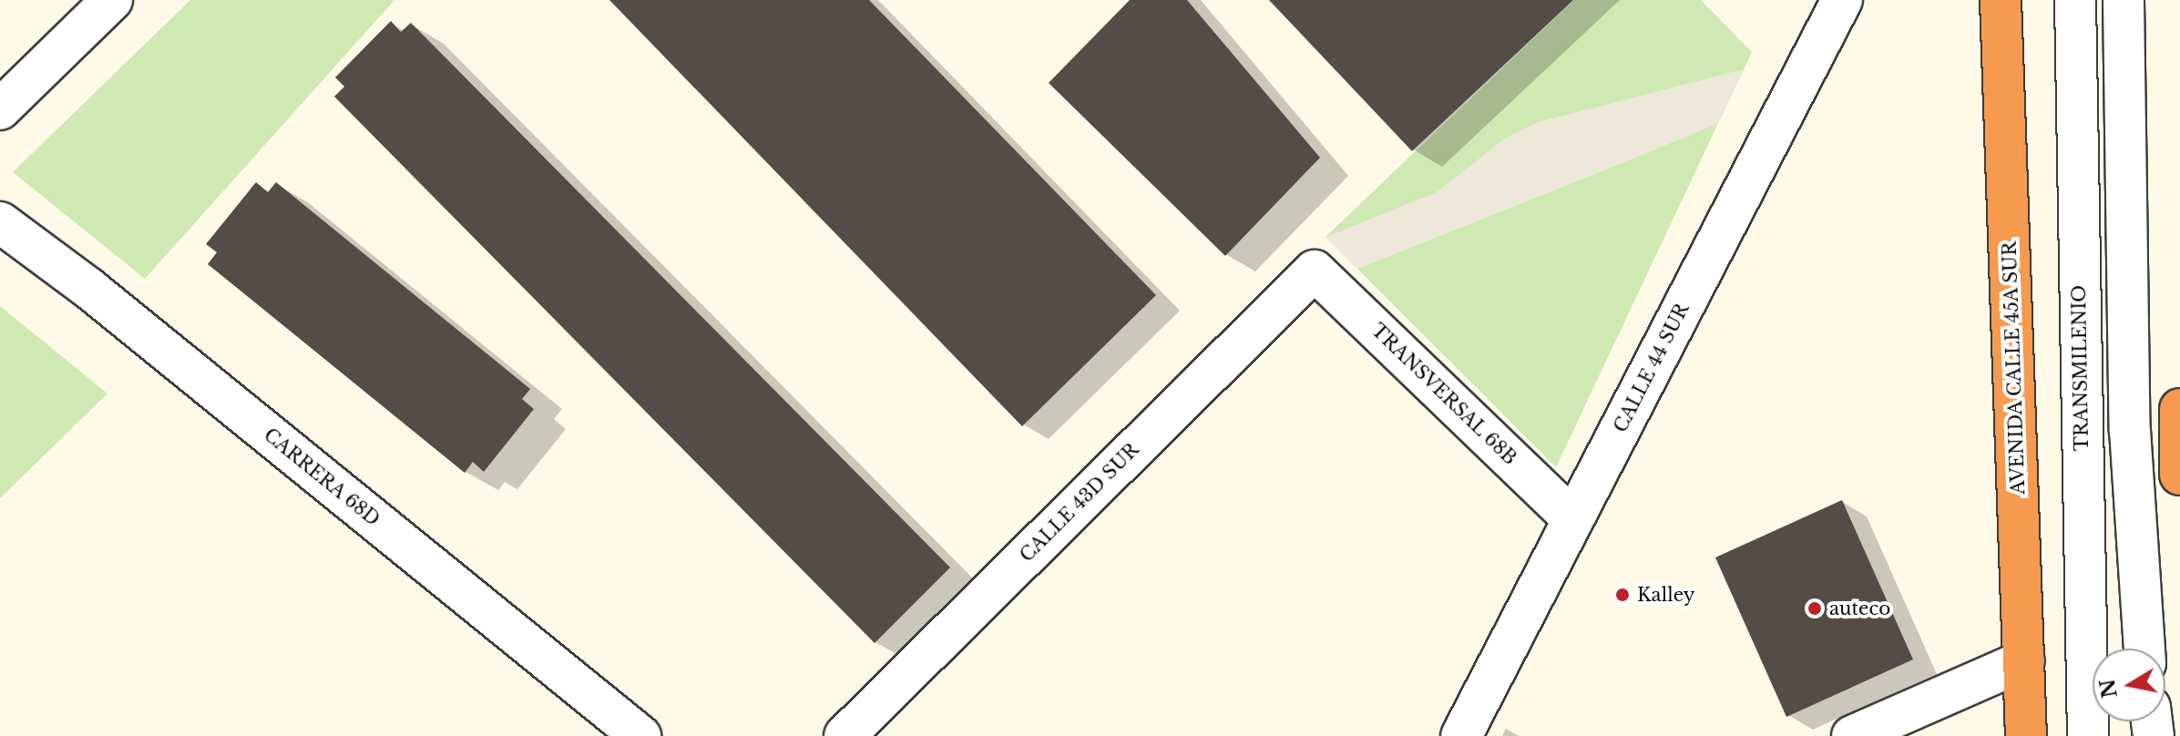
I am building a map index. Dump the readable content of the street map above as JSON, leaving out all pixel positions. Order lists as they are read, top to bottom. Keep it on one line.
{"streets":{"highway":["AVENIDA CALLE 45A SUR"],"street":["CALLE 44 SUR","TRANSMILENIO","TRANSVERSAL 68B","CARRERA 68D","CALLE 43D SUR"]},"crossings":[["CALLE 44 SUR","TRANSVERSAL 68B"],["TRANSVERSAL 68B","CALLE 43D SUR"]],"places":["Kalley","auteco"],"north":"left"}
